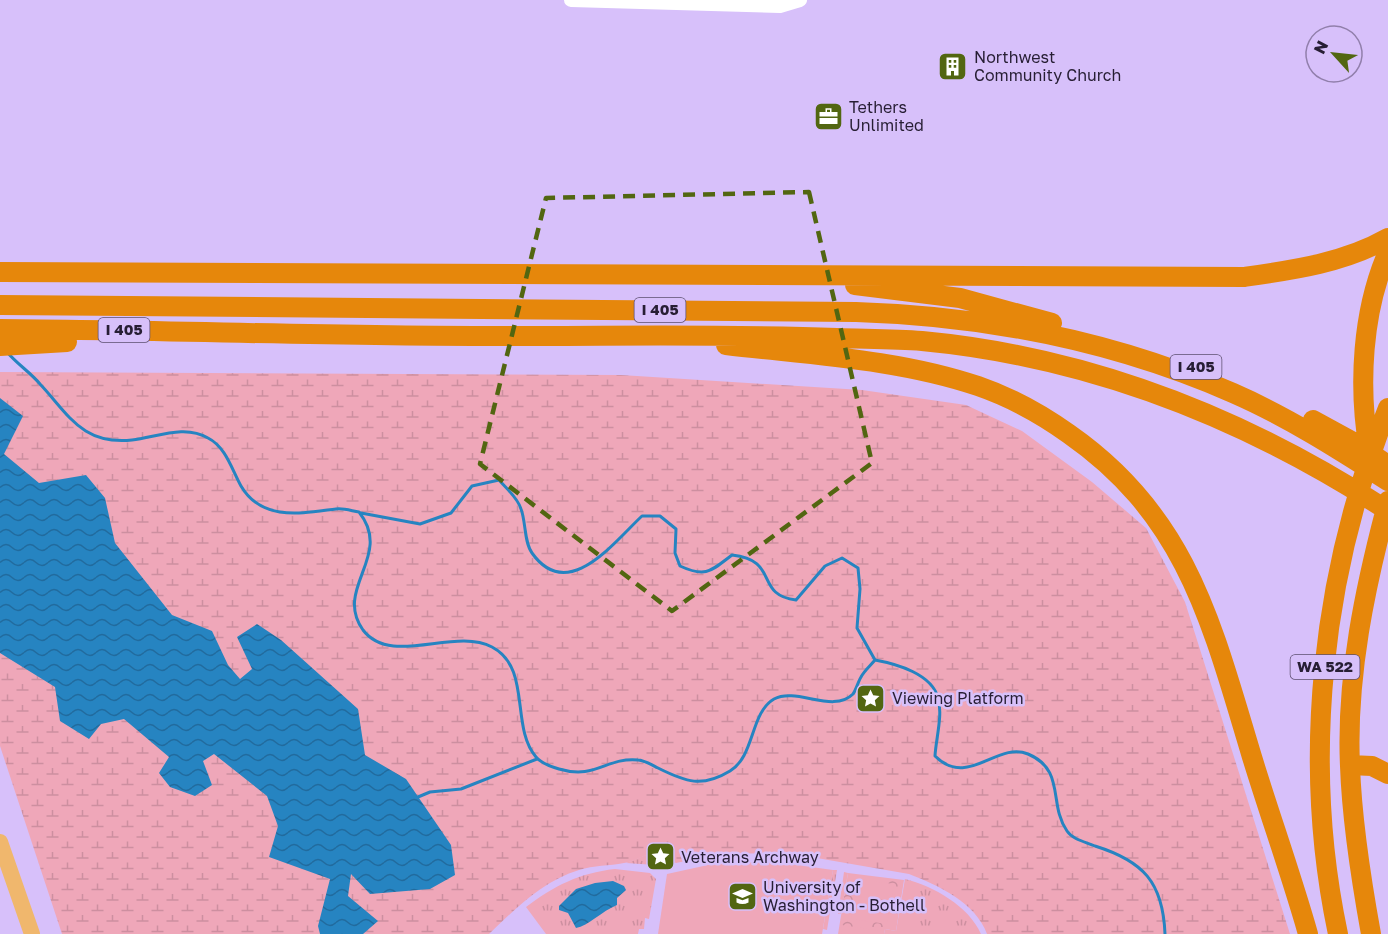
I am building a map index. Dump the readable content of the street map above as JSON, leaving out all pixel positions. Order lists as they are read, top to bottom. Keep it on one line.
{"streets":{"highway":["I 405","WA 522"]},"crossings":[["I 405","WA 522"]],"places":{"building":["Northwest Community Church"],"office":["Tethers Unlimited"],"place":["Viewing Platform","Veterans Archway"],"school or university":["University of Washington - Bothell"]},"north":"top left"}
